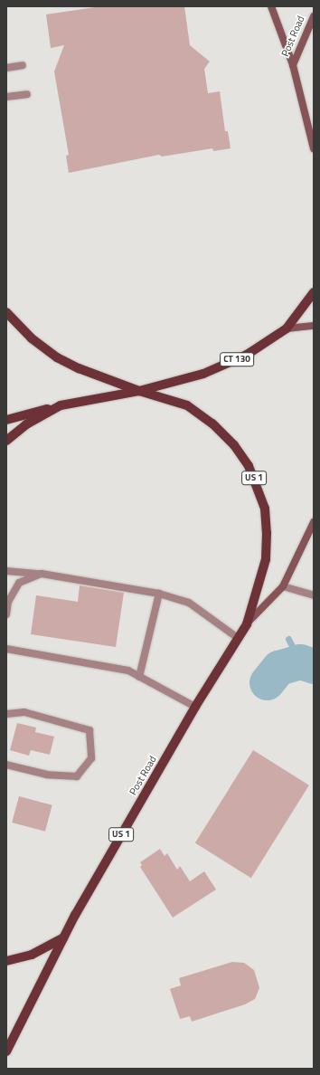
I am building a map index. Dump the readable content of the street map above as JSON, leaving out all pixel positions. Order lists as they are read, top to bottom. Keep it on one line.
{"streets":{"main road":["Post Road","CT 130","US 1"]},"crossings":[["Post Road","US 1"],["CT 130","US 1"]]}
